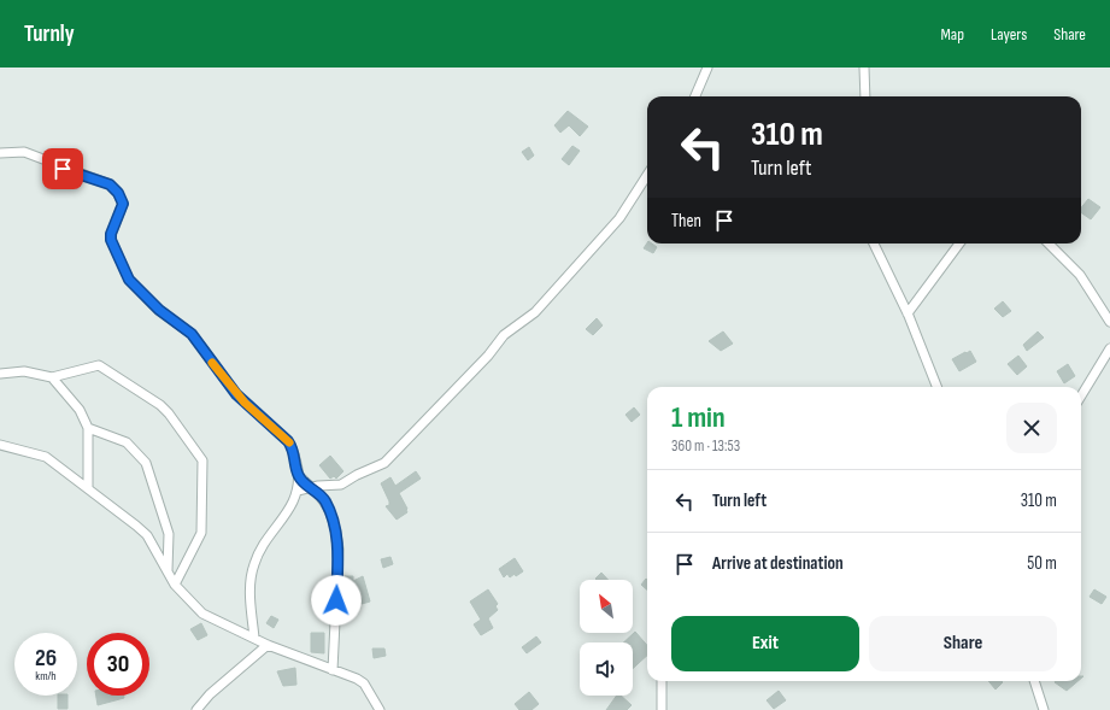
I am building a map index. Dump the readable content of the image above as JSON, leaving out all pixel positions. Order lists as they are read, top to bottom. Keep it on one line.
{"north":"top left","page":{"header":"Turnly","nav":["Map","Layers","Share"],"turn":["310 m","Turn left"],"then":"Then","heading":["1 min","360 m · 13:53"],"list":[{"name":"Turn left","value":"310 m"},{"name":"Arrive at destination","value":"50 m"}],"buttons":["Exit","Share"],"speed":"26 km/h","limit":"30"}}
